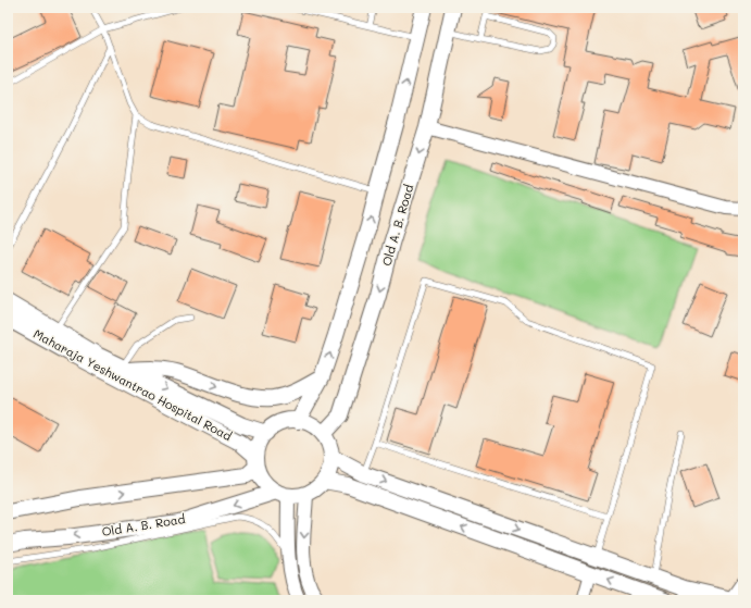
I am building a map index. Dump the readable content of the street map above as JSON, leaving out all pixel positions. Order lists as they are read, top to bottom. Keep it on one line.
{"streets":{"main road":["Old A. B. Road","Maharaja Yeshwantrao Hospital Road"]},"crossings":[["Old A. B. Road","Maharaja Yeshwantrao Hospital Road"]],"one_way":["Old A. B. Road"]}
